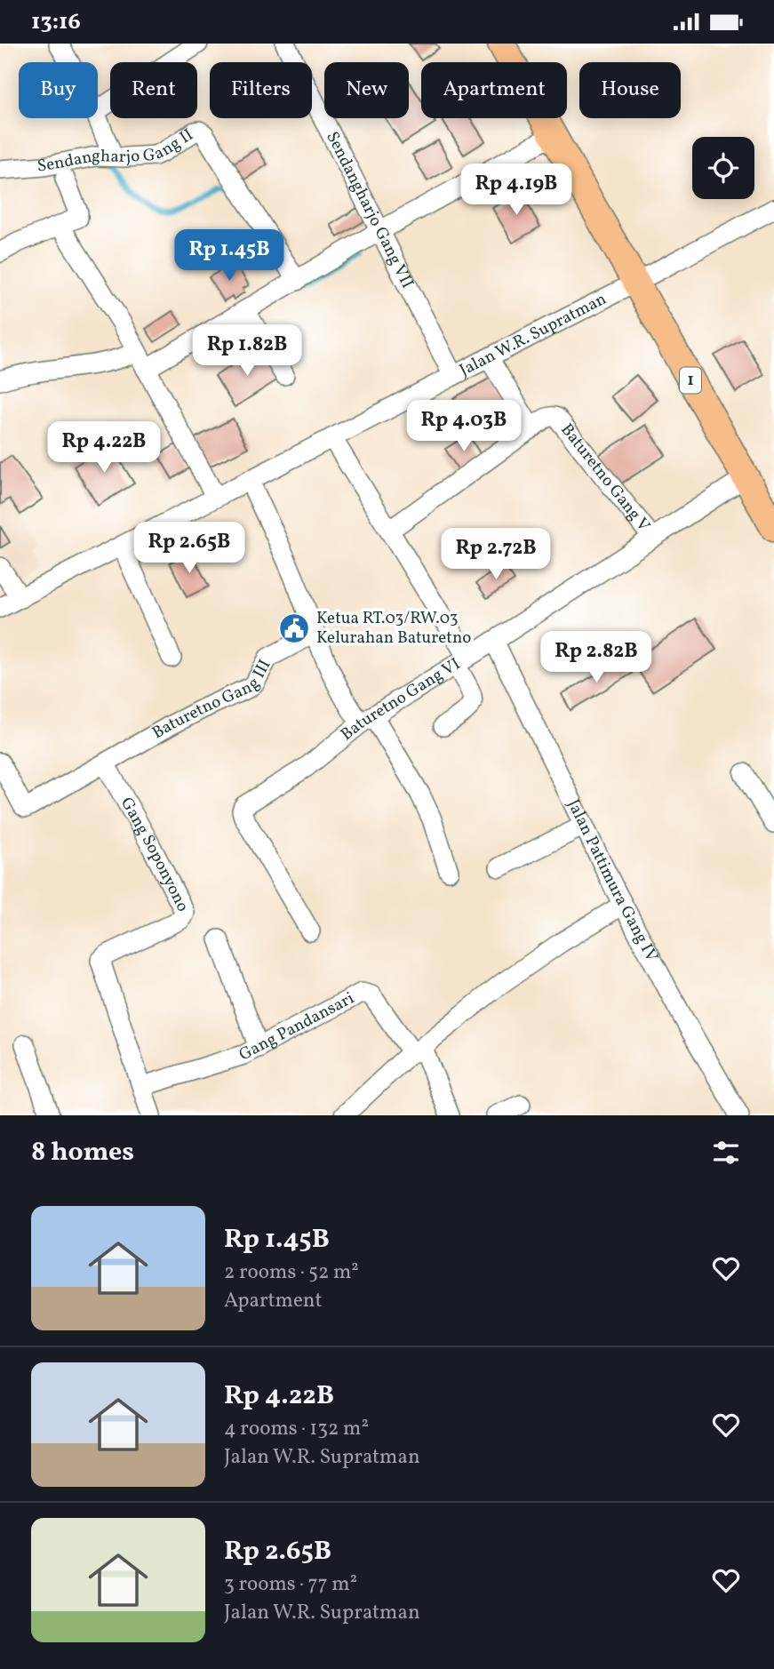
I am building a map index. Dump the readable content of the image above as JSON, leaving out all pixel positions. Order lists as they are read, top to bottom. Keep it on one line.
{"streets":{"highway":["1"],"street":["Sendangharjo Gang II","Sendangharjo Gang VII","Jalan W.R. Supratman","Baturetno Gang V","Baturetno Gang III","Baturetno Gang VI","Gang Soponyono","Jalan Pattimura Gang IV","Gang Pandansari"]},"crossings":[["Sendangharjo Gang VII","Jalan W.R. Supratman"],["Jalan W.R. Supratman","1"],["Jalan W.R. Supratman","Baturetno Gang V"],["1","Baturetno Gang VI"],["Baturetno Gang V","Baturetno Gang VI"],["Baturetno Gang III","Gang Soponyono"],["Baturetno Gang VI","Jalan Pattimura Gang IV"],["Gang Soponyono","Gang Pandansari"]],"places":{"public building":["Ketua RT.03/RW.03 Kelurahan Baturetno"]},"page":{"status":"13:16","chip":["Buy","Rent","Filters","New","Apartment","House"],"price":["Rp 4.19B","Rp 1.45B","Rp 1.82B","Rp 4.03B","Rp 4.22B","Rp 2.65B","Rp 2.72B","Rp 2.82B"],"heading":"8 homes","list":[{"name":"Rp 1.45B","note":"2 rooms · 52 m² · Apartment"},{"name":"Rp 4.22B","note":"4 rooms · 132 m² · Jalan W.R. Supratman"},{"name":"Rp 2.65B","note":"3 rooms · 77 m² · Jalan W.R. Supratman"}]}}
